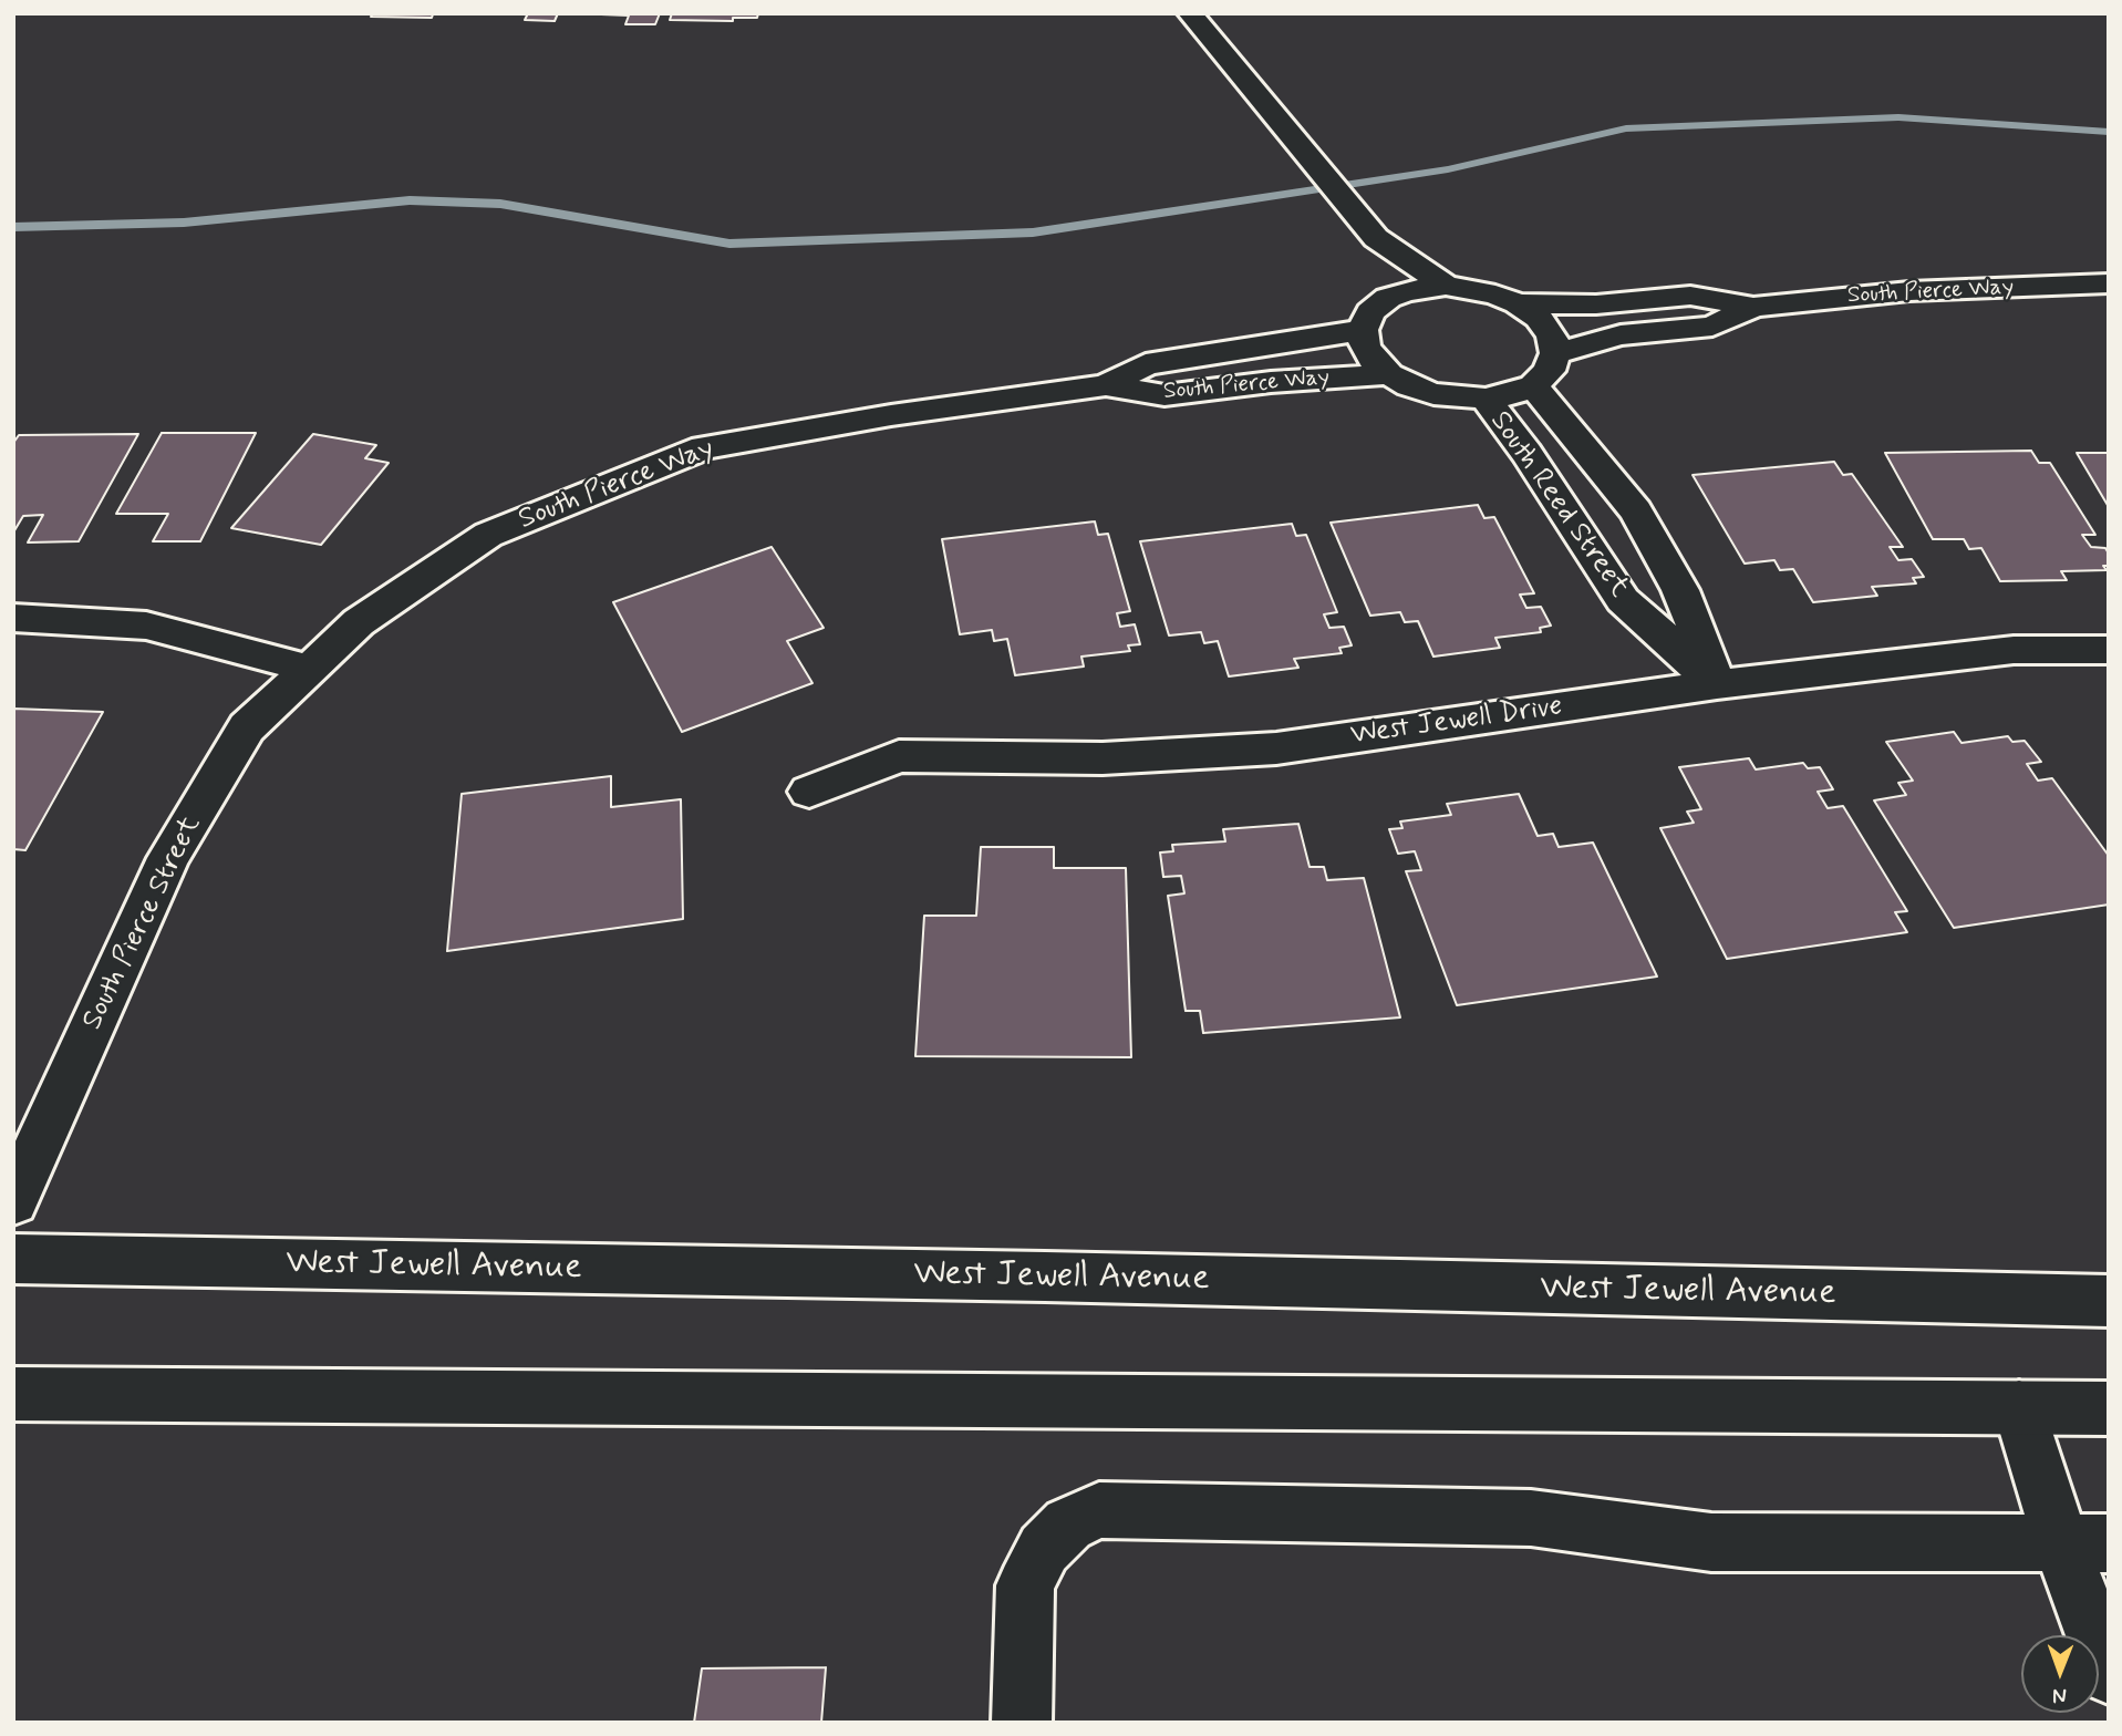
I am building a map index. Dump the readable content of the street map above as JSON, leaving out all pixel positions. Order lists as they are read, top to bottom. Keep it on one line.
{"streets":{"street":["South Pierce Way","South Reed Street","West Jewell Drive","South Pierce Street","West Jewell Avenue"]},"crossings":[["South Pierce Way","South Reed Street"],["South Pierce Way","South Pierce Street"],["South Reed Street","West Jewell Drive"]],"north":"bottom"}
